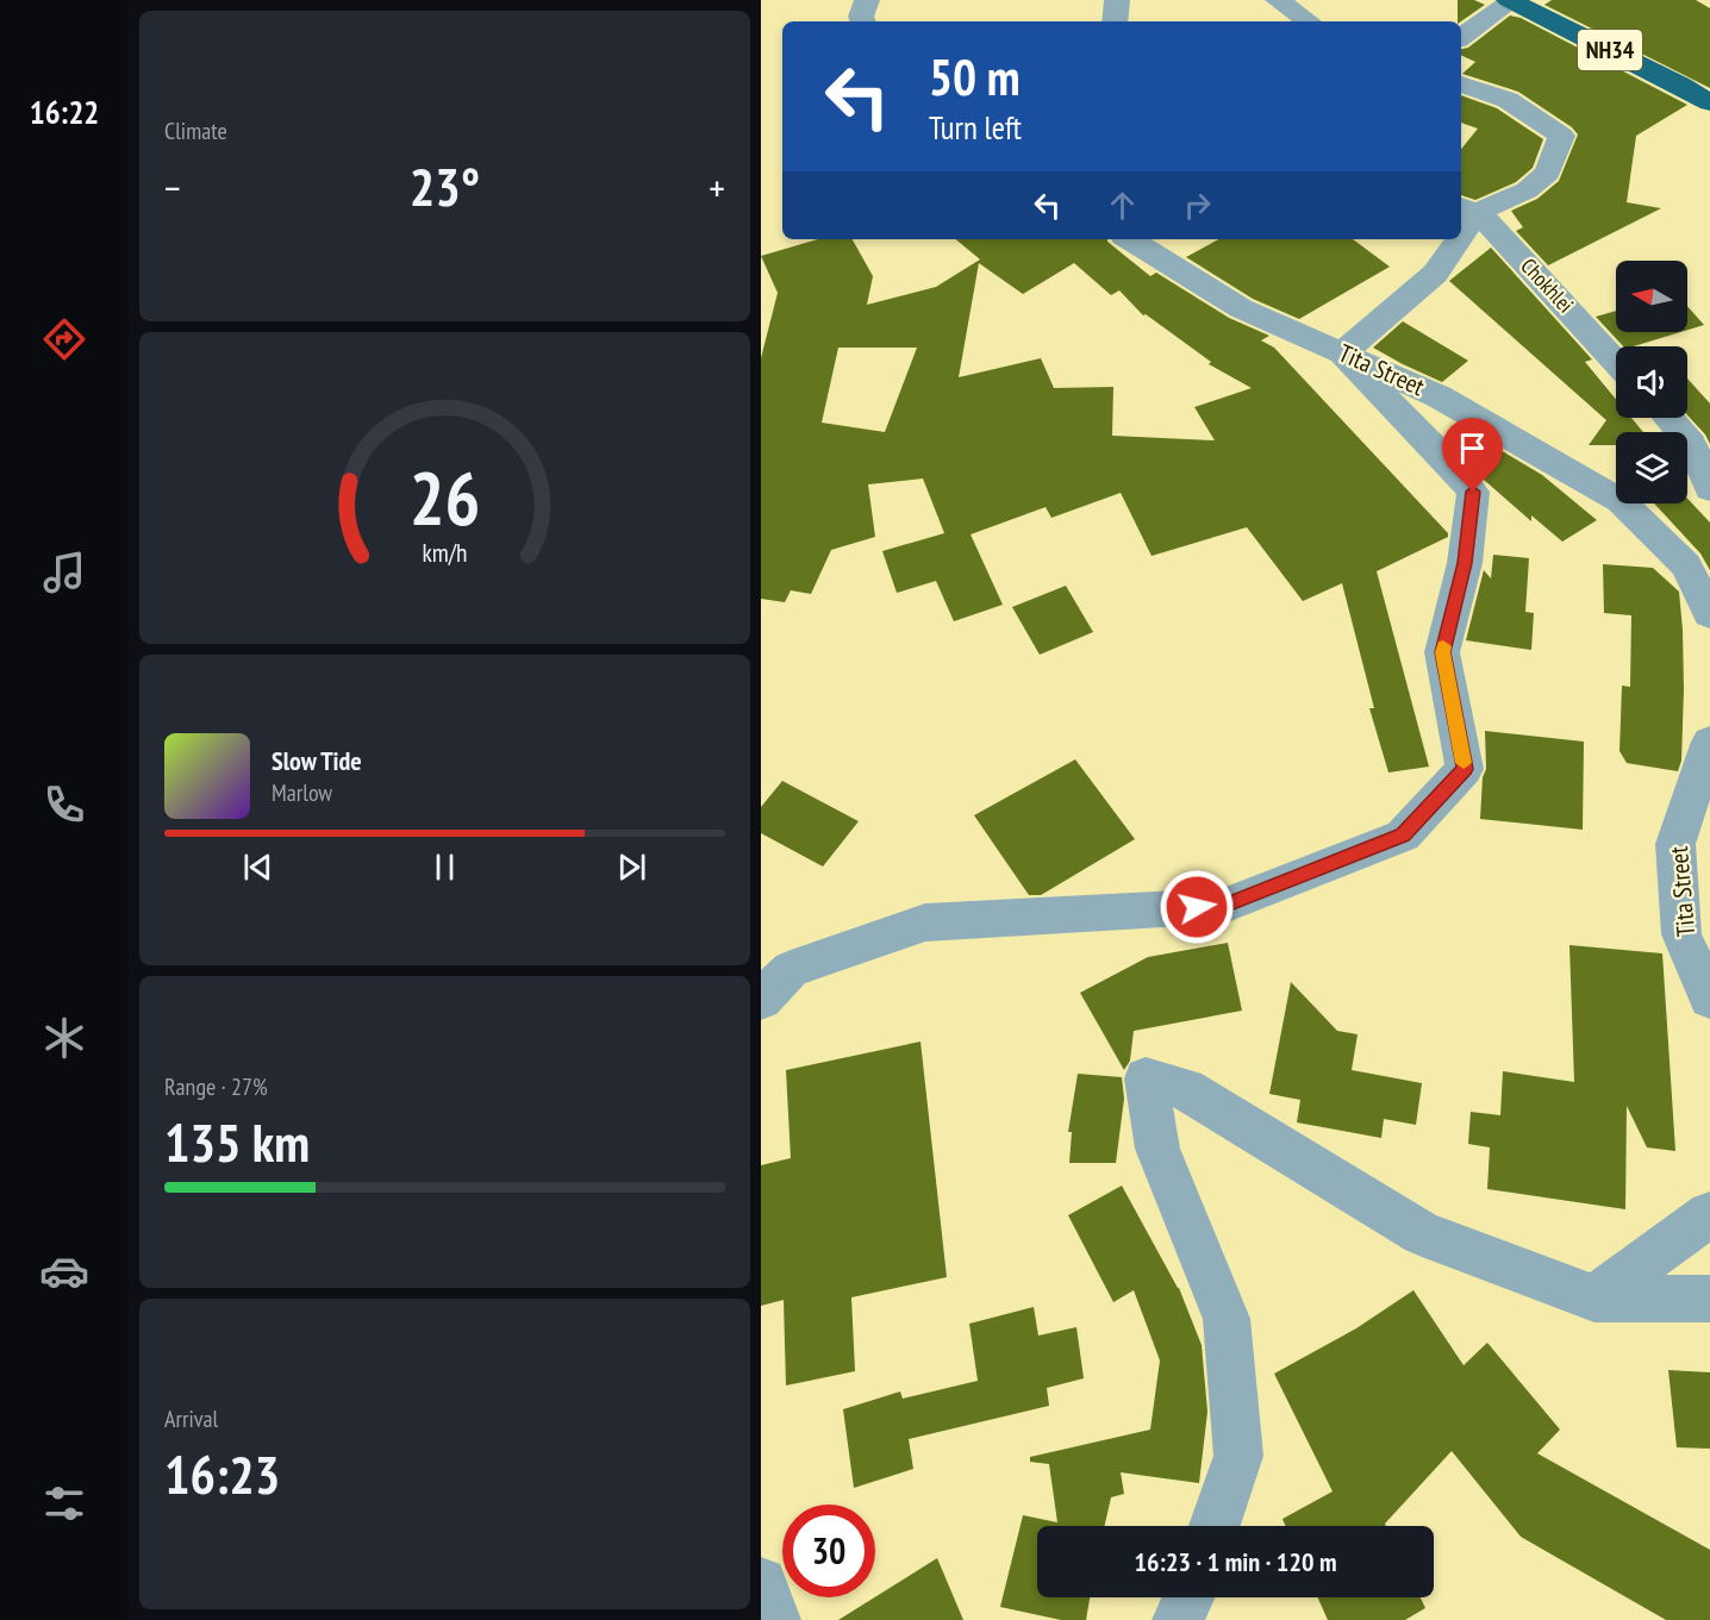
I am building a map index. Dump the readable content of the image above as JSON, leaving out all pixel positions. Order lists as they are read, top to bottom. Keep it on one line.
{"streets":{"highway":["NH34"],"street":["Chokhlei","Tita Street"]},"north":"left","page":{"tabs":"16:22","tile":["Climate",["Range · 27%","135 km"],["Arrival","16:23"]],"turn":["50 m","Turn left"],"heat":["−","23°","+"],"song":["Slow Tide","Marlow"],"limit":"30","trip":"16:23 · 1 min · 120 m","gauge":["26","km/h"]}}
